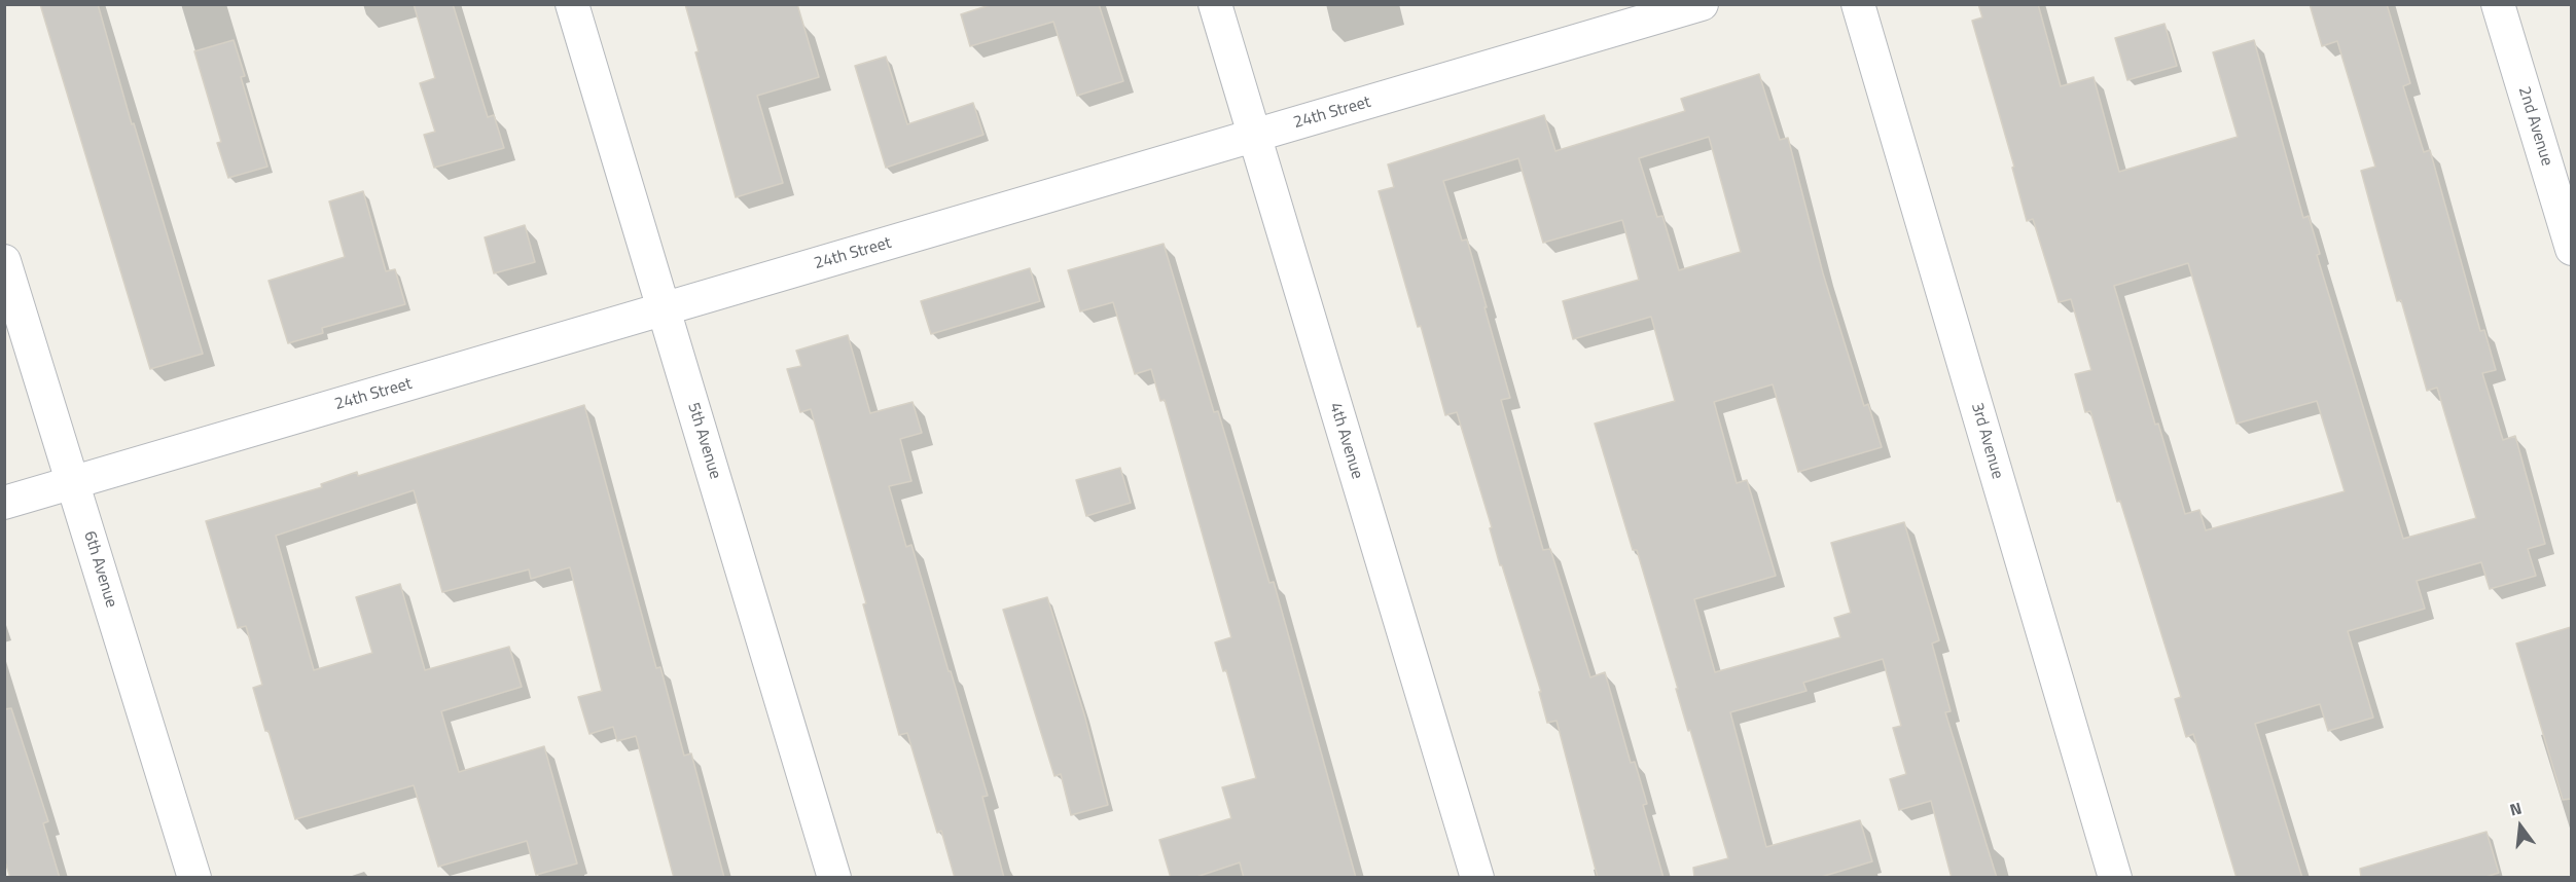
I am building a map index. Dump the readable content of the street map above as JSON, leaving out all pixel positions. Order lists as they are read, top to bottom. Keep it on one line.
{"streets":{"street":["24th Street","2nd Avenue","5th Avenue","4th Avenue","3rd Avenue","6th Avenue"]},"crossings":[["24th Street","5th Avenue"],["24th Street","4th Avenue"],["24th Street","6th Avenue"]],"north":"top"}
